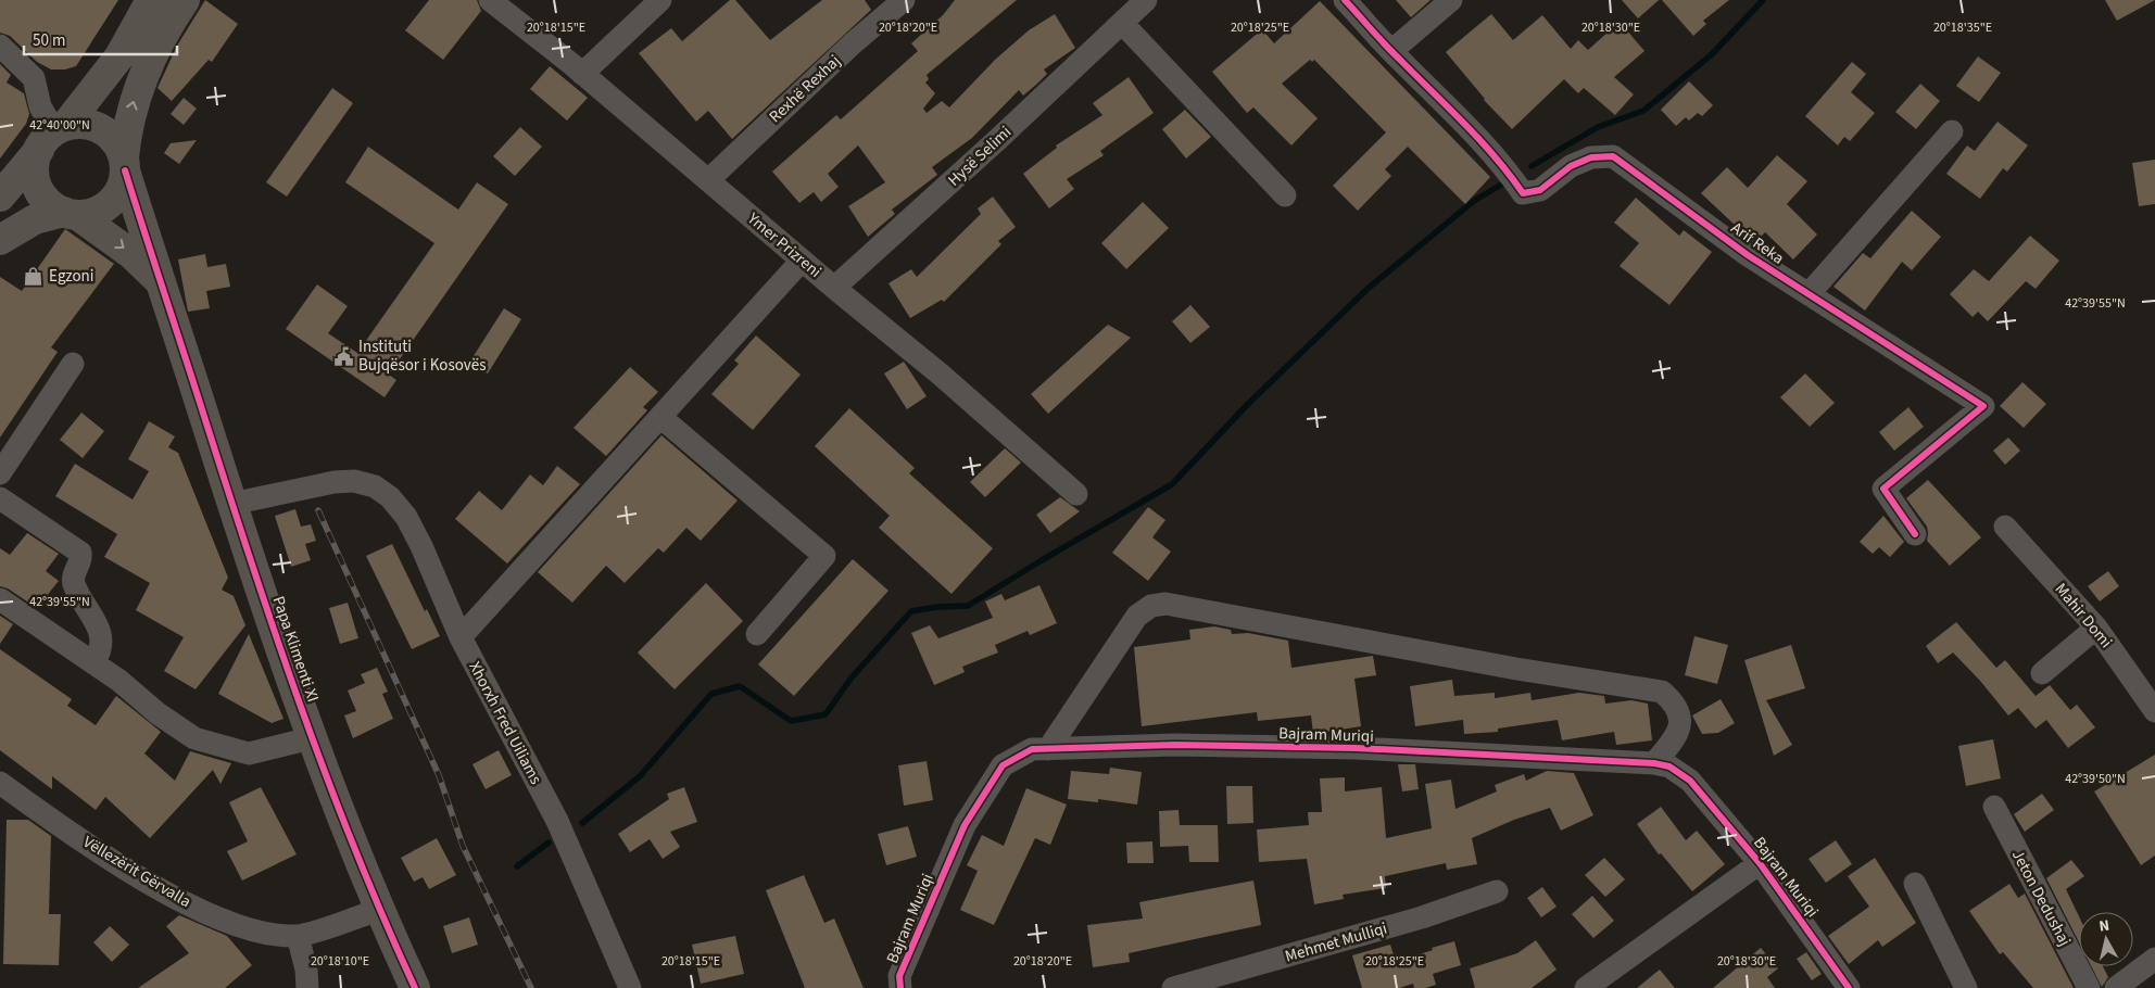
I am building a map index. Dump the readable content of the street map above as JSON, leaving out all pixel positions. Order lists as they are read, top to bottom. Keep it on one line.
{"streets":{"street":["Rexhë Rexhaj","Hysë Selimi","Arif Reka","Ymer Prizreni","Mahir Domi","Papa Klimenti XI","Xhorxh Fred Uiliams","Bajram Muriqi","Vëllezërit Gërvalla","Jeton Dedushaj","Mehmet Mulliqi"]},"crossings":[["Rexhë Rexhaj","Ymer Prizreni"],["Hysë Selimi","Ymer Prizreni"],["Papa Klimenti XI","Xhorxh Fred Uiliams"],["Papa Klimenti XI","Vëllezërit Gërvalla"]],"places":{"shop":["Egzoni"],"public building":["Instituti Bujqësor i Kosovës"]},"scale_bar":"50 m","north":"top","coordinates":["20°18'15\"E","20°18'20\"E","20°18'25\"E","20°18'30\"E","20°18'35\"E","42°40'00\"N","42°39'55\"N","42°39'50\"N","20°18'10\"E"]}
